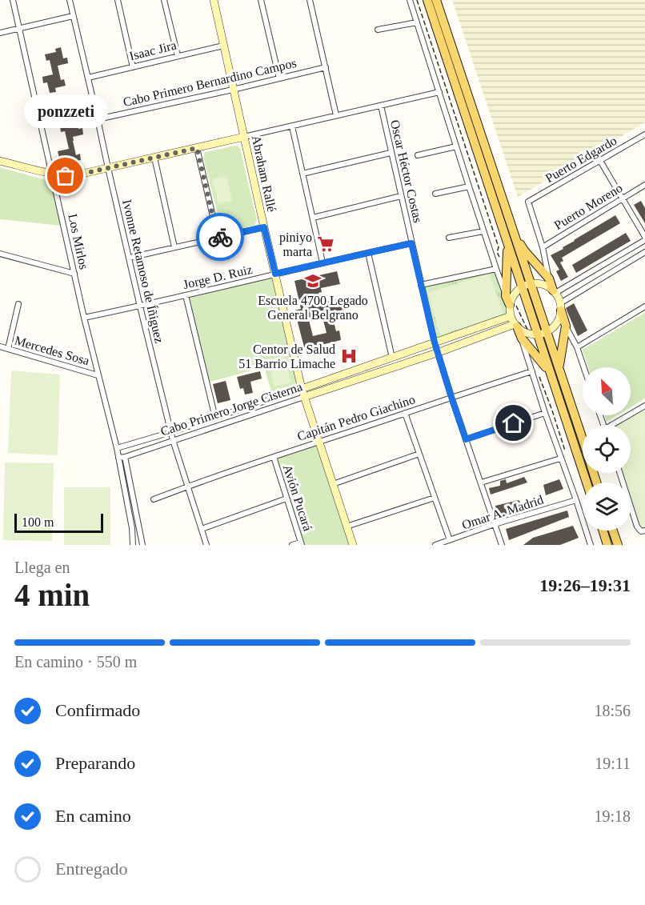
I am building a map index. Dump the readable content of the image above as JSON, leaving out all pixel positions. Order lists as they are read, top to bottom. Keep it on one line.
{"streets":{"street":["Isaac Jira","Cabo Primero Bernardino Campos","Puerto Edgardo","Oscar Héctor Costas","Abraham Rallé","Puerto Moreno","Los Mirlos","Ivonne Retamoso de Íñiguez","Jorge D. Ruiz","Mercedes Sosa","Cabo Primero Jorge Cisterna","Capitán Pedro Giachino","Avión Pucará","Omar A. Madrid"]},"crossings":[["Isaac Jira","Abraham Rallé"],["Isaac Jira","Ivonne Retamoso de Íñiguez"],["Cabo Primero Bernardino Campos","Abraham Rallé"],["Cabo Primero Bernardino Campos","Ivonne Retamoso de Íñiguez"],["Puerto Edgardo","Puerto Moreno"],["Oscar Héctor Costas","Jorge D. Ruiz"],["Oscar Héctor Costas","Cabo Primero Jorge Cisterna"],["Oscar Héctor Costas","Capitán Pedro Giachino"],["Oscar Héctor Costas","Omar A. Madrid"],["Abraham Rallé","Jorge D. Ruiz"],["Abraham Rallé","Cabo Primero Jorge Cisterna"],["Abraham Rallé","Capitán Pedro Giachino"],["Los Mirlos","Jorge D. Ruiz"],["Los Mirlos","Mercedes Sosa"],["Los Mirlos","Cabo Primero Jorge Cisterna"],["Ivonne Retamoso de Íñiguez","Jorge D. Ruiz"],["Ivonne Retamoso de Íñiguez","Cabo Primero Jorge Cisterna"],["Ivonne Retamoso de Íñiguez","Capitán Pedro Giachino"],["Capitán Pedro Giachino","Avión Pucará"]],"places":{"other":["ponzzeti"],"supermarket":["piniyo marta"],"school or university":["Escuela 4700 Legado General Belgrano"],"hospital":["Centor de Salud 51 Barrio Limache"]},"scale_bar":"100 m","north":"top left","page":{"bubble":"ponzzeti","scale":"100 m","heading":["4 min","Llega en","19:26–19:31"],"bar":"En camino · 550 m","list":[["Confirmado","18:56"],["Preparando","19:11"],["En camino","19:18"],"Entregado"]}}
